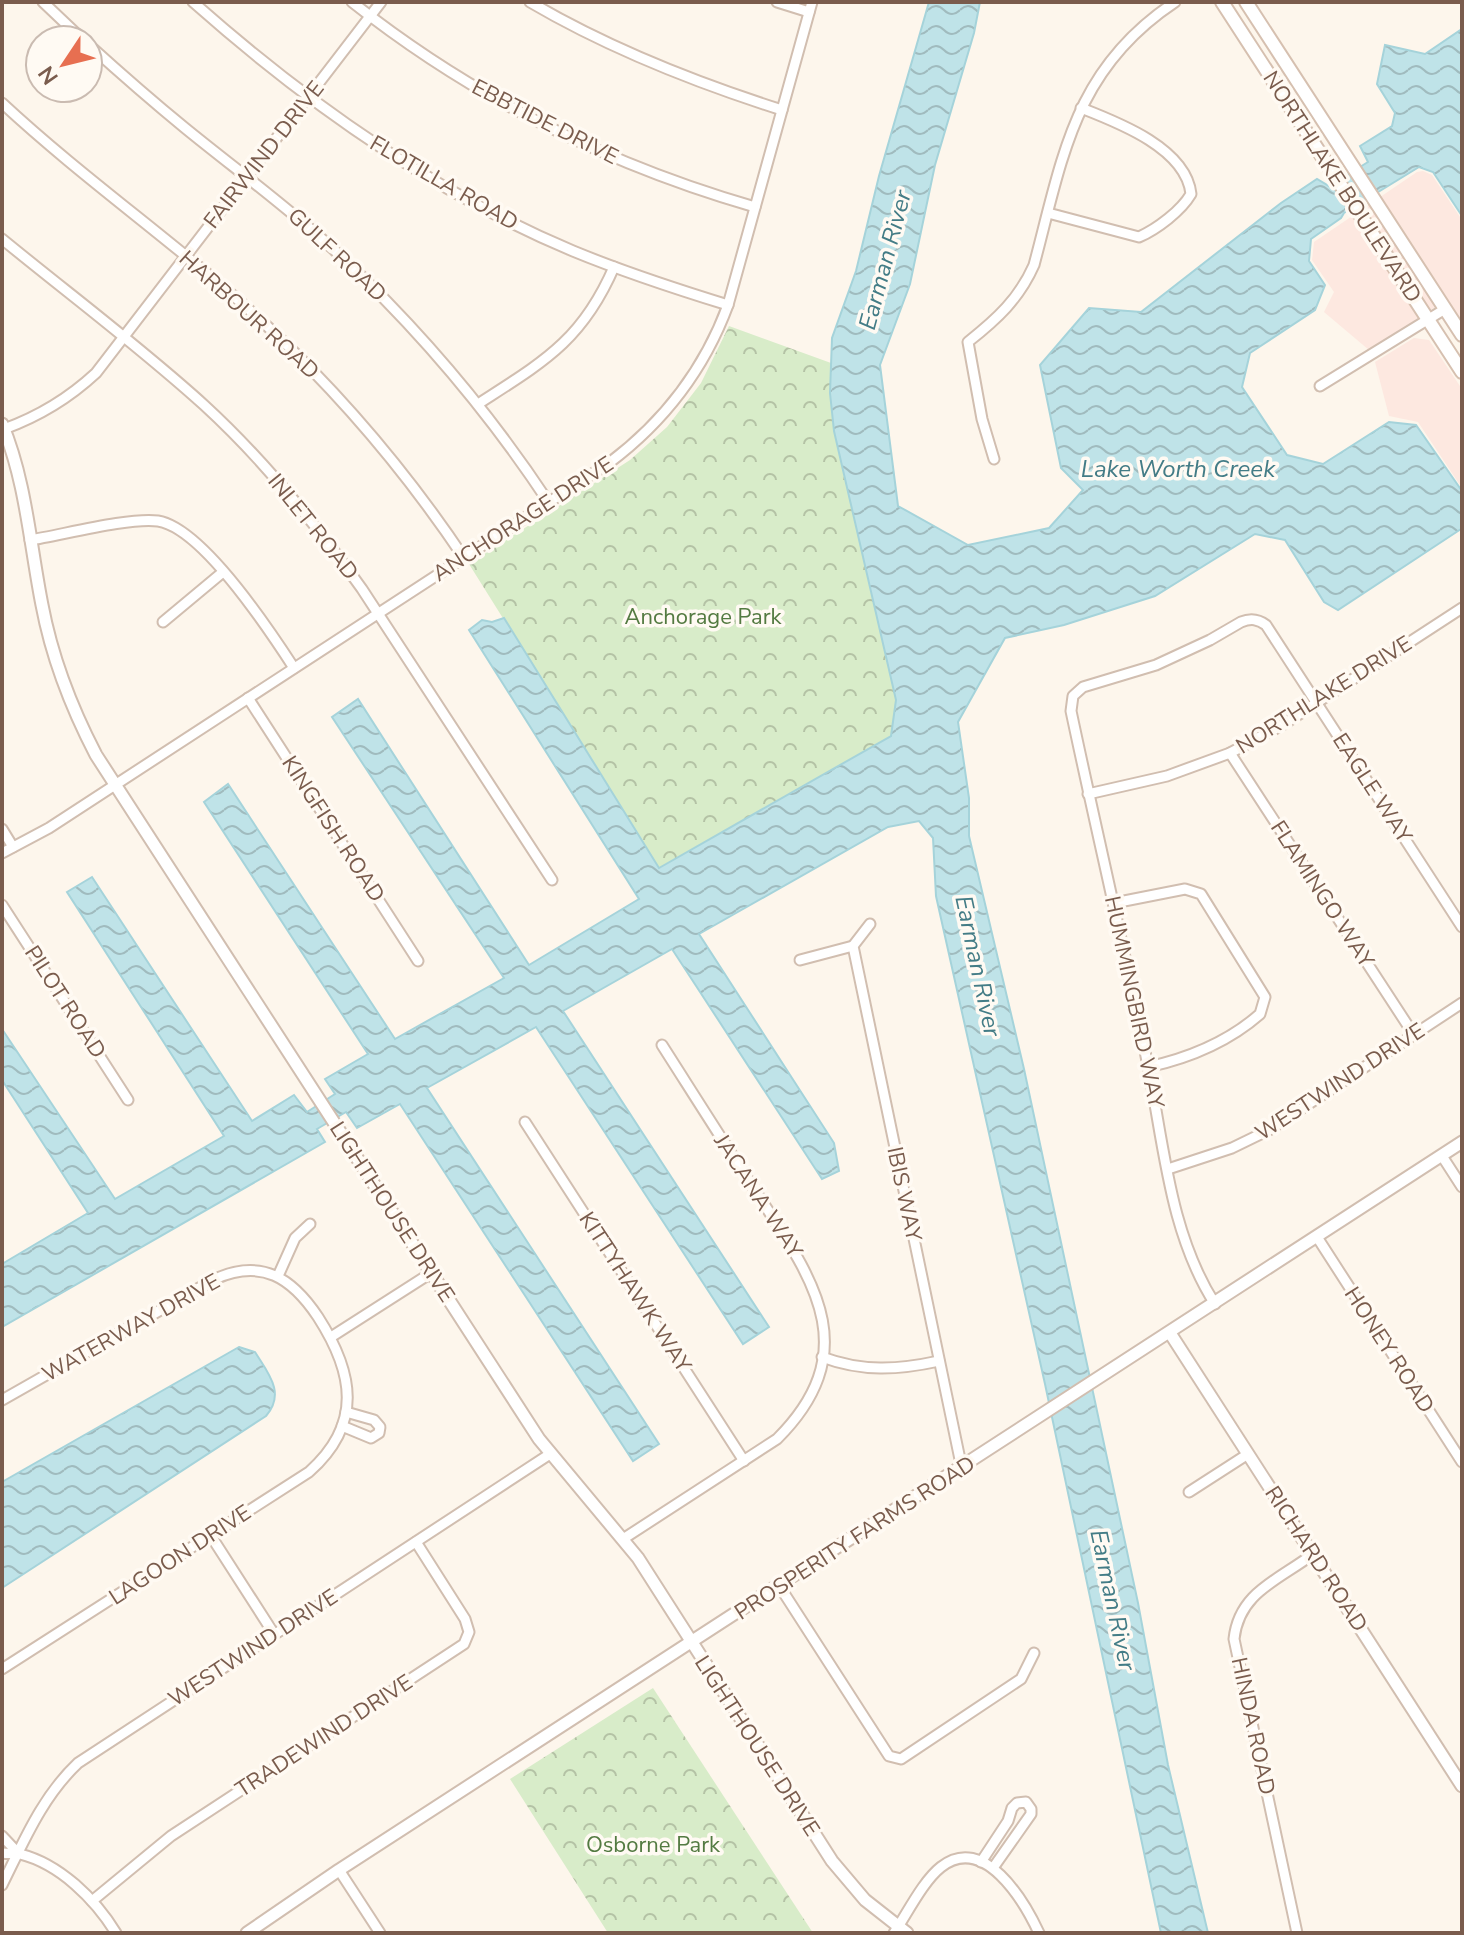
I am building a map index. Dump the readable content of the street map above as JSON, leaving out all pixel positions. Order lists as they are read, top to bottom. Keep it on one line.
{"streets":{"main road":["NORTHLAKE BOULEVARD"],"street":["EBBTIDE DRIVE","FAIRWIND DRIVE","FLOTILLA ROAD","GULF ROAD","HARBOUR ROAD","ANCHORAGE DRIVE","INLET ROAD","NORTHLAKE DRIVE","EAGLE WAY","KINGFISH ROAD","FLAMINGO WAY","PILOT ROAD","HUMMINGBIRD WAY","WESTWIND DRIVE","IBIS WAY","JACANA WAY","LIGHTHOUSE DRIVE","KITTYHAWK WAY","WATERWAY DRIVE","HONEY ROAD","PROSPERITY FARMS ROAD","LAGOON DRIVE","RICHARD ROAD","HINDA ROAD","TRADEWIND DRIVE"]},"crossings":[["EBBTIDE DRIVE","FAIRWIND DRIVE"],["EBBTIDE DRIVE","ANCHORAGE DRIVE"],["FAIRWIND DRIVE","FLOTILLA ROAD"],["FAIRWIND DRIVE","GULF ROAD"],["FAIRWIND DRIVE","HARBOUR ROAD"],["FAIRWIND DRIVE","INLET ROAD"],["FAIRWIND DRIVE","LIGHTHOUSE DRIVE"],["FLOTILLA ROAD","ANCHORAGE DRIVE"],["GULF ROAD","ANCHORAGE DRIVE"],["HARBOUR ROAD","ANCHORAGE DRIVE"],["ANCHORAGE DRIVE","INLET ROAD"],["ANCHORAGE DRIVE","KINGFISH ROAD"],["ANCHORAGE DRIVE","LIGHTHOUSE DRIVE"],["NORTHLAKE DRIVE","EAGLE WAY"],["NORTHLAKE DRIVE","FLAMINGO WAY"],["NORTHLAKE DRIVE","HUMMINGBIRD WAY"],["EAGLE WAY","HUMMINGBIRD WAY"],["FLAMINGO WAY","WESTWIND DRIVE"],["HUMMINGBIRD WAY","WESTWIND DRIVE"],["HUMMINGBIRD WAY","PROSPERITY FARMS ROAD"],["WESTWIND DRIVE","LIGHTHOUSE DRIVE"],["WESTWIND DRIVE","TRADEWIND DRIVE"],["IBIS WAY","PROSPERITY FARMS ROAD"],["LIGHTHOUSE DRIVE","PROSPERITY FARMS ROAD"],["HONEY ROAD","PROSPERITY FARMS ROAD"],["PROSPERITY FARMS ROAD","RICHARD ROAD"],["RICHARD ROAD","HINDA ROAD"]],"water":["Earman River","Lake Worth Creek"],"parks":["Anchorage Park","Osborne Park"],"north":"bottom left"}
